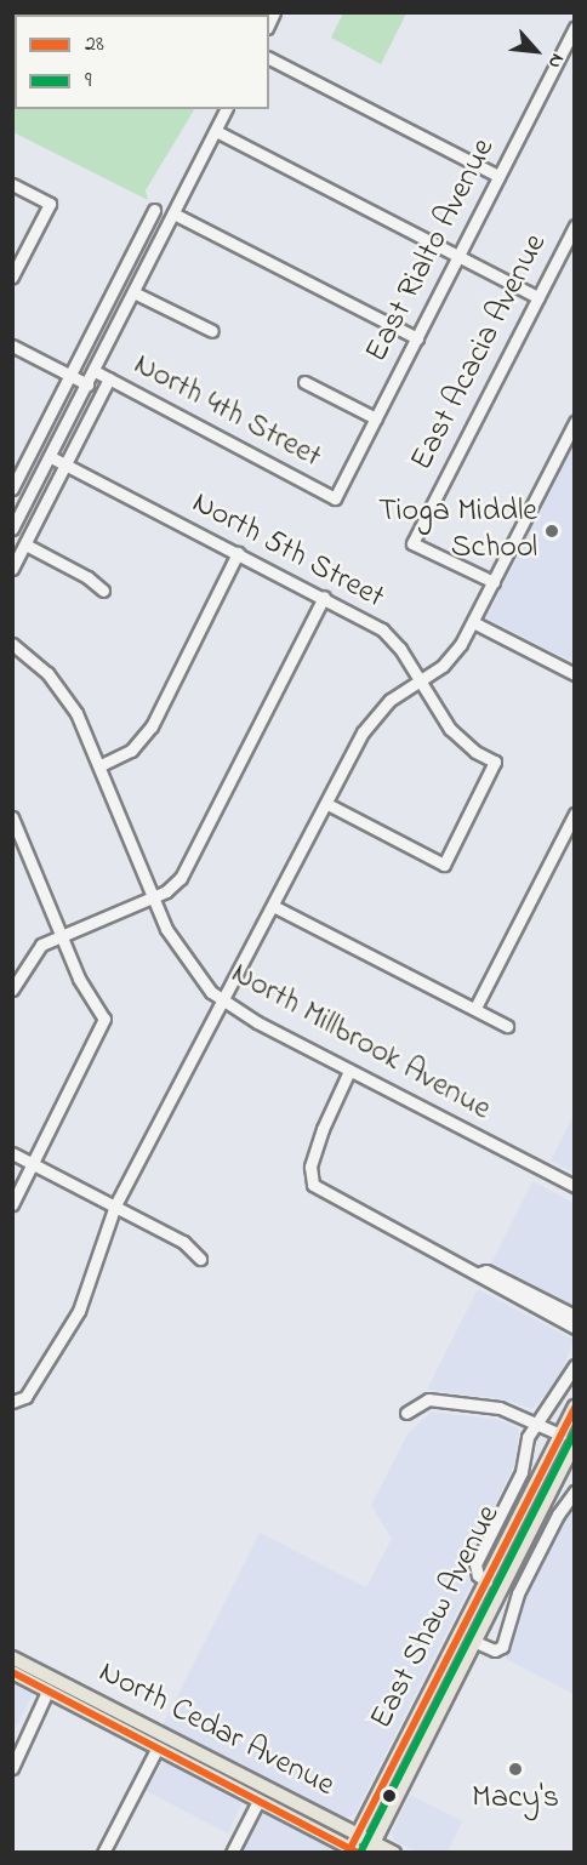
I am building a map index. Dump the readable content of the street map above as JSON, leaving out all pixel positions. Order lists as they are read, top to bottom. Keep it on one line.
{"streets":{"main road":["East Shaw Avenue","North Cedar Avenue"],"street":["East Rialto Avenue","East Acacia Avenue","North 4th Street","North 5th Street","North Millbrook Avenue"]},"crossings":[["East Rialto Avenue","North 4th Street"],["East Shaw Avenue","North Cedar Avenue"]],"places":["Tioga Middle School","Macy's"],"lines":["transit line 28","transit line 9"],"legend":["28","9"],"north":"bottom right"}
